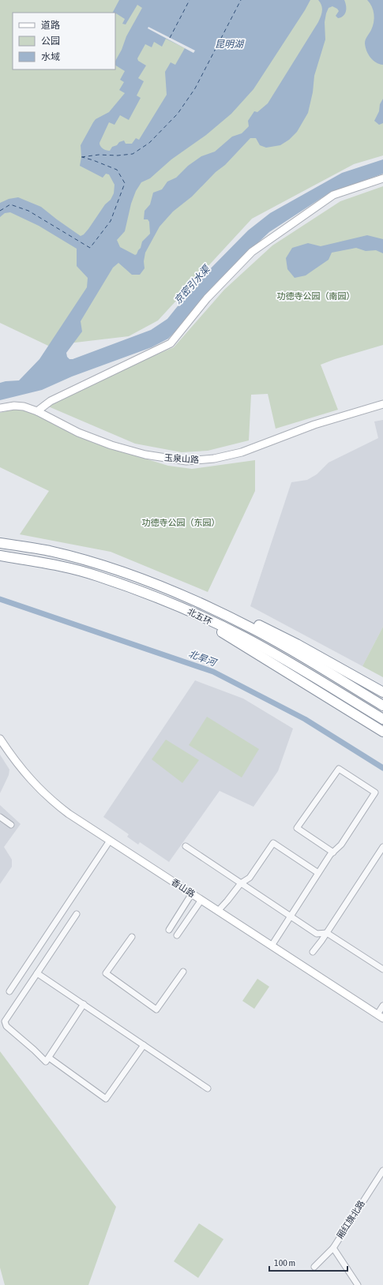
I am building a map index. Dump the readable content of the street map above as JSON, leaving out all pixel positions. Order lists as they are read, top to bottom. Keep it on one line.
{"streets":{"highway":["北五环"],"street":["玉泉山路","香山路","厢红旗北路"]},"water":["昆明湖","京密引水渠","北旱河"],"parks":["功德寺公园（南园）","功德寺公园（东园）"],"legend":["道路","公园","水域"],"scale_bar":"100 m"}
